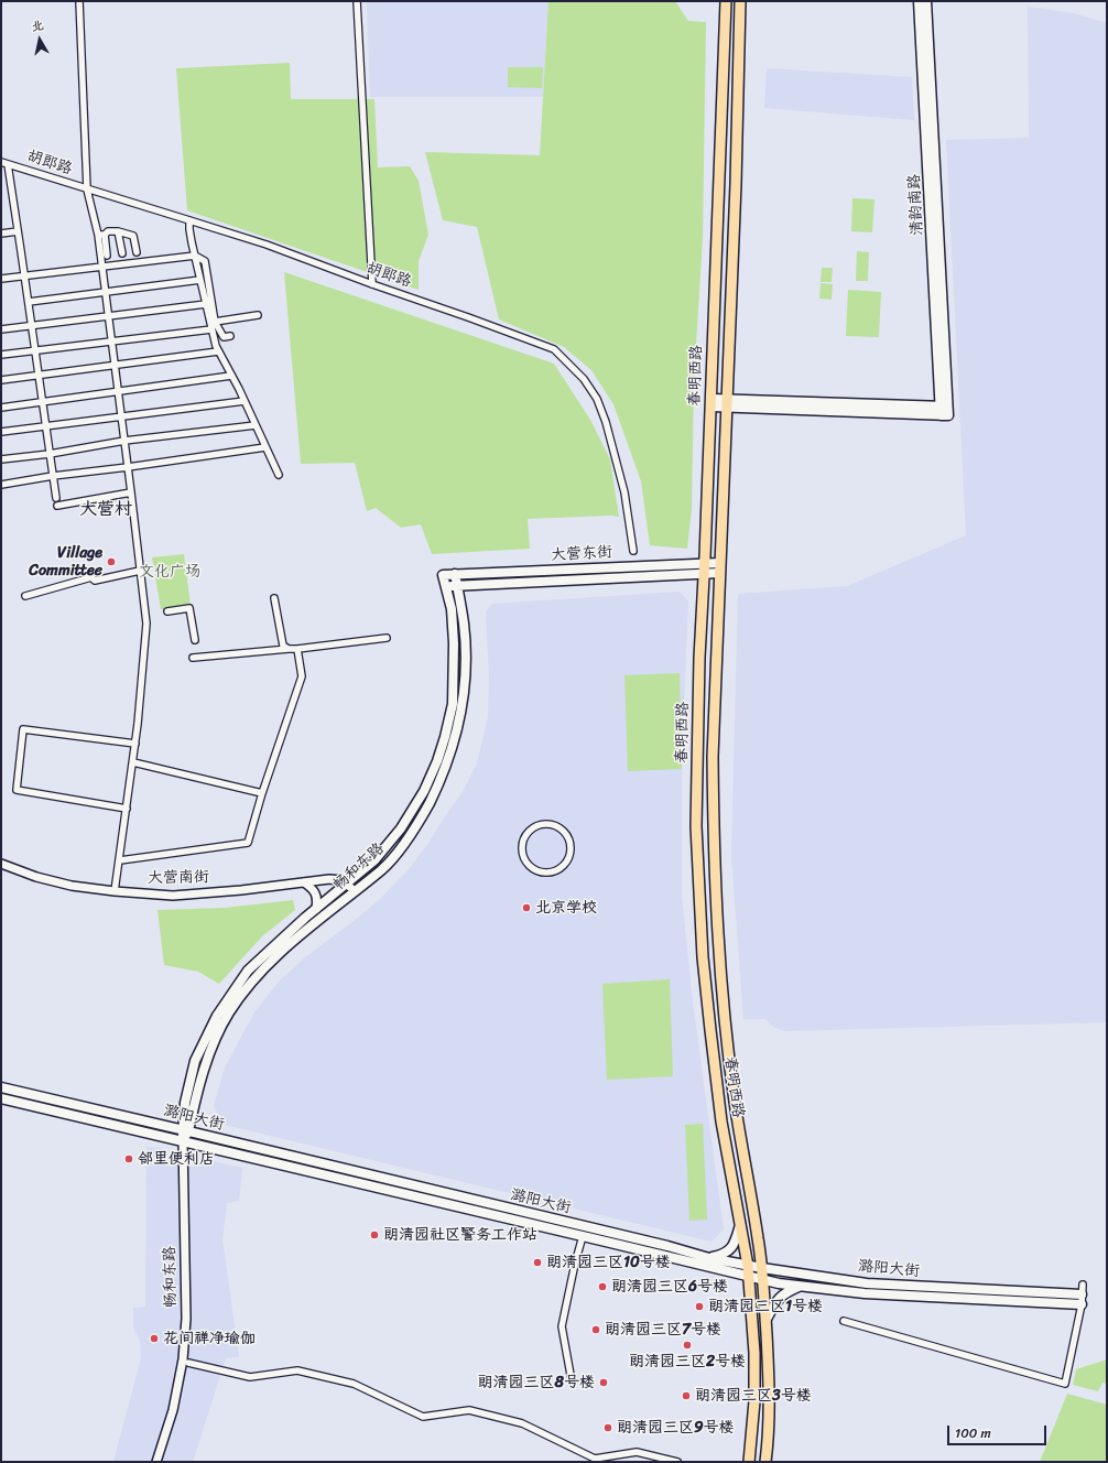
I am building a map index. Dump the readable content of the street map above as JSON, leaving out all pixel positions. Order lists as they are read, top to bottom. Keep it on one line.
{"streets":{"main road":["清韵南路","春明西路","大营东街","畅和东路","潞阳大街"],"street":["胡郎路","大营南街"]},"crossings":[["春明西路","大营东街"],["春明西路","潞阳大街"],["大营东街","畅和东路"],["畅和东路","大营南街"],["畅和东路","潞阳大街"]],"districts":["大营村"],"parks":["文化广场"],"places":["Village Committee","北京学校","邻里便利店","朗清园社区警务工作站","朗清园三区10号楼","朗清园三区6号楼","朗清园三区1号楼","朗清园三区7号楼","花间禅净瑜伽","朗清园三区2号楼","朗清园三区8号楼","朗清园三区3号楼","朗清园三区9号楼"],"scale_bar":"100 m","north":"top"}
